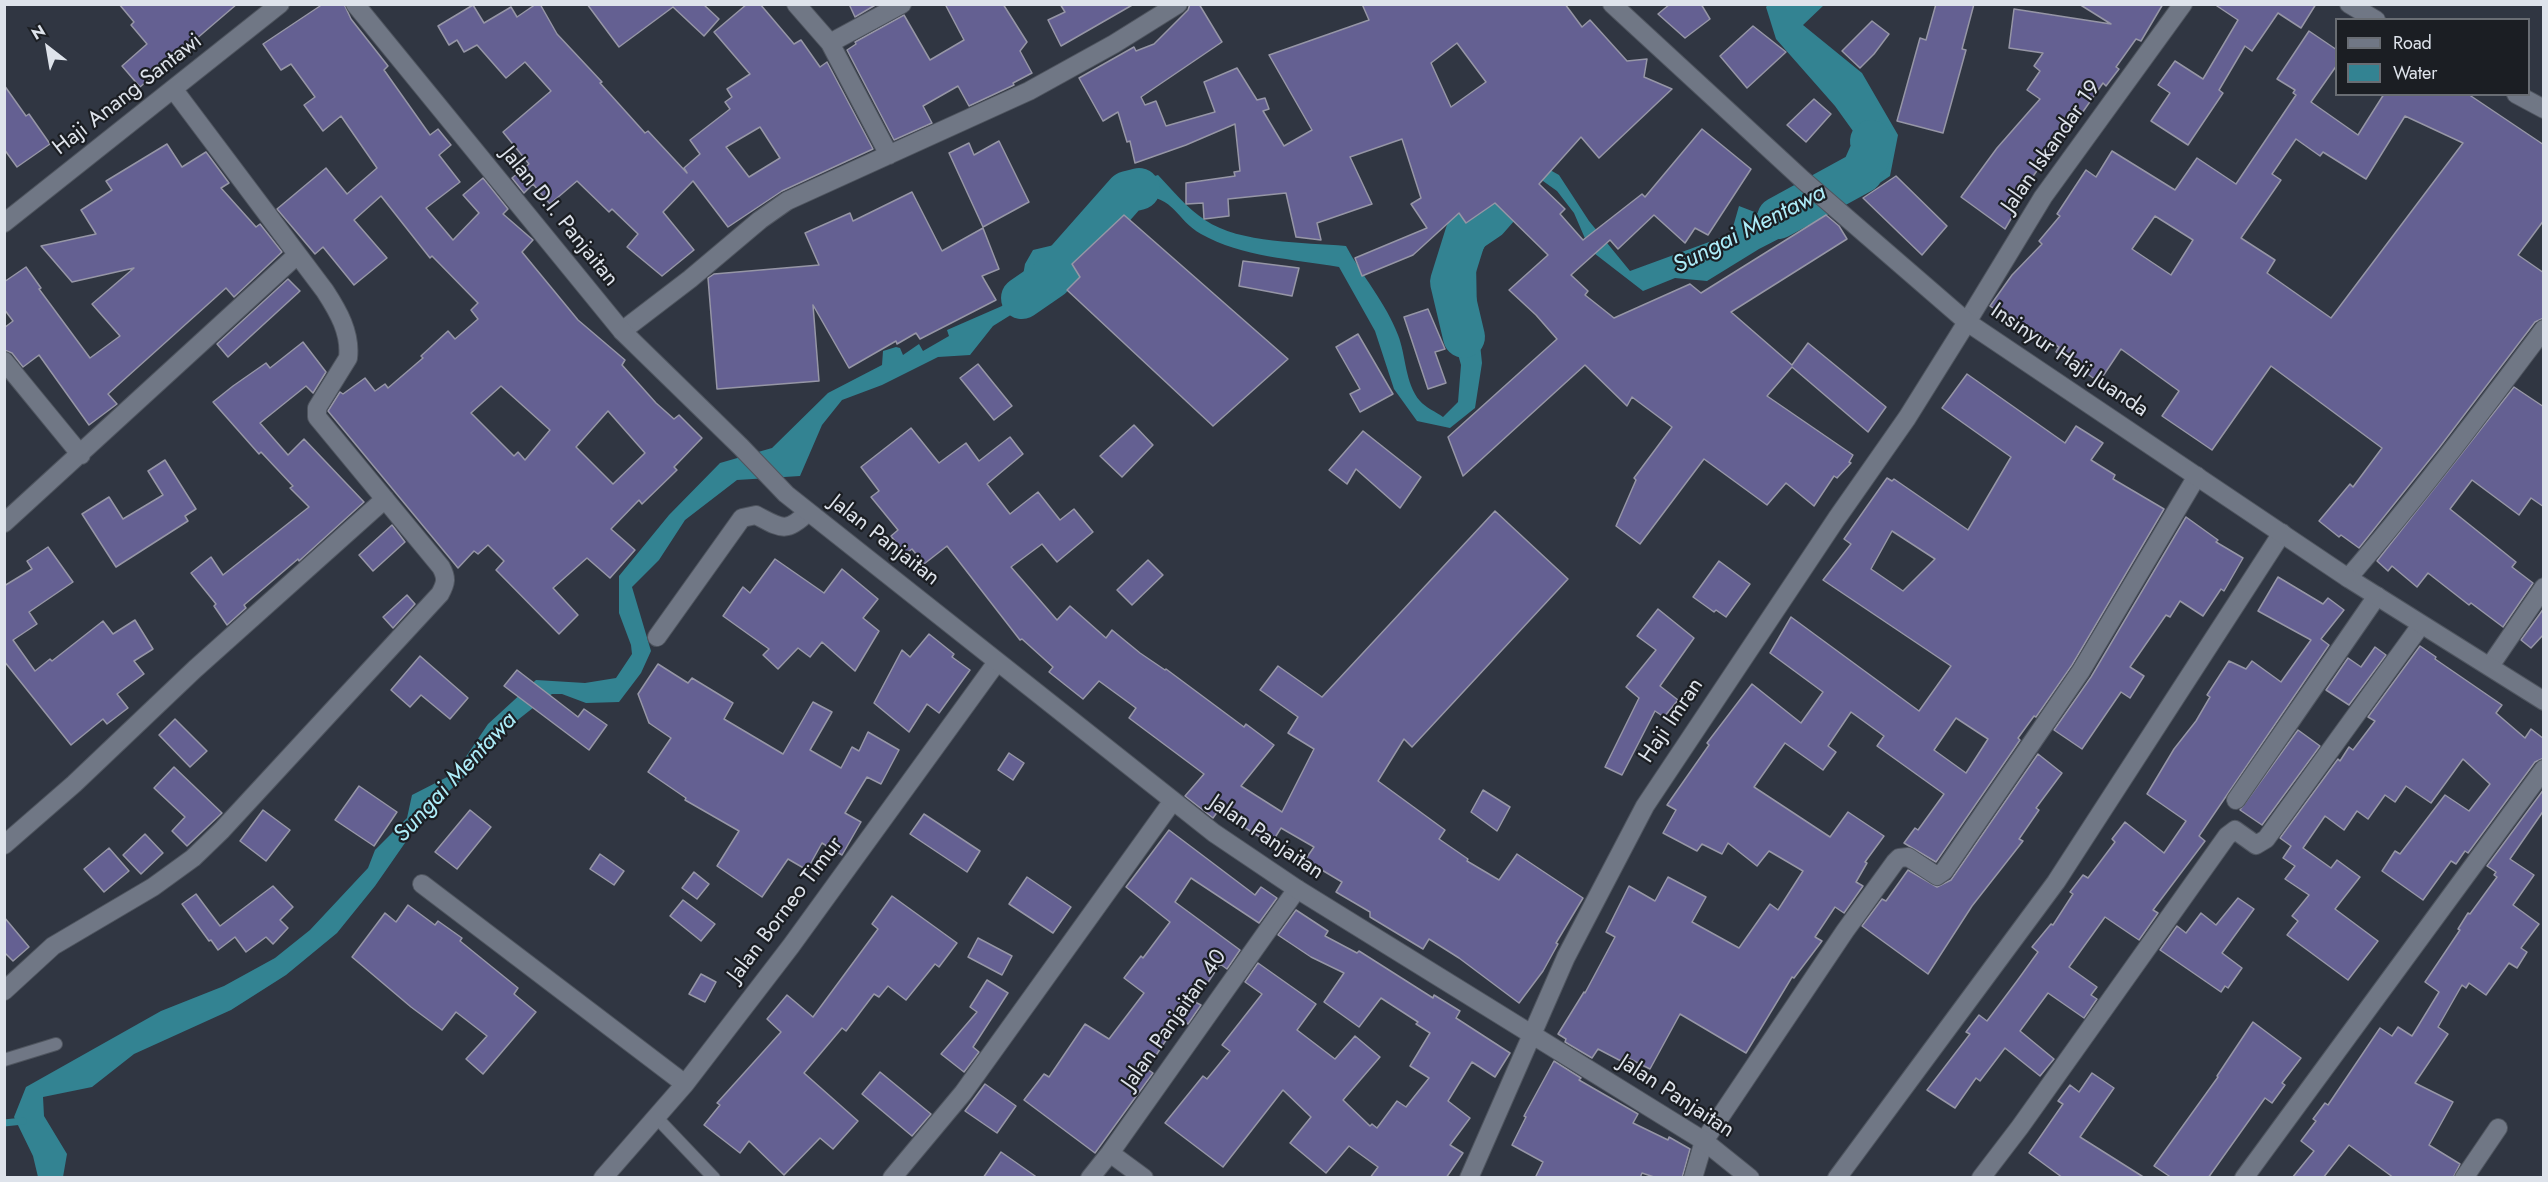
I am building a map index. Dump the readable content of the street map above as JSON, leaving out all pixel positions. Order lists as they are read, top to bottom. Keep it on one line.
{"streets":{"street":["Haji Anang Santawi","Jalan Iskandar 19","Jalan D.I. Panjaitan","Insinyur Haji Juanda","Jalan Panjaitan","Haji Imran","Jalan Borneo Timur","Jalan Panjaitan 40"]},"crossings":[["Jalan Iskandar 19","Insinyur Haji Juanda"],["Jalan Iskandar 19","Haji Imran"],["Jalan D.I. Panjaitan","Jalan Panjaitan"],["Insinyur Haji Juanda","Haji Imran"],["Jalan Panjaitan","Haji Imran"],["Jalan Panjaitan","Jalan Borneo Timur"],["Jalan Panjaitan","Jalan Panjaitan 40"]],"water":["Sungai Mentawa"],"legend":["Road","Water"],"north":"top left"}
